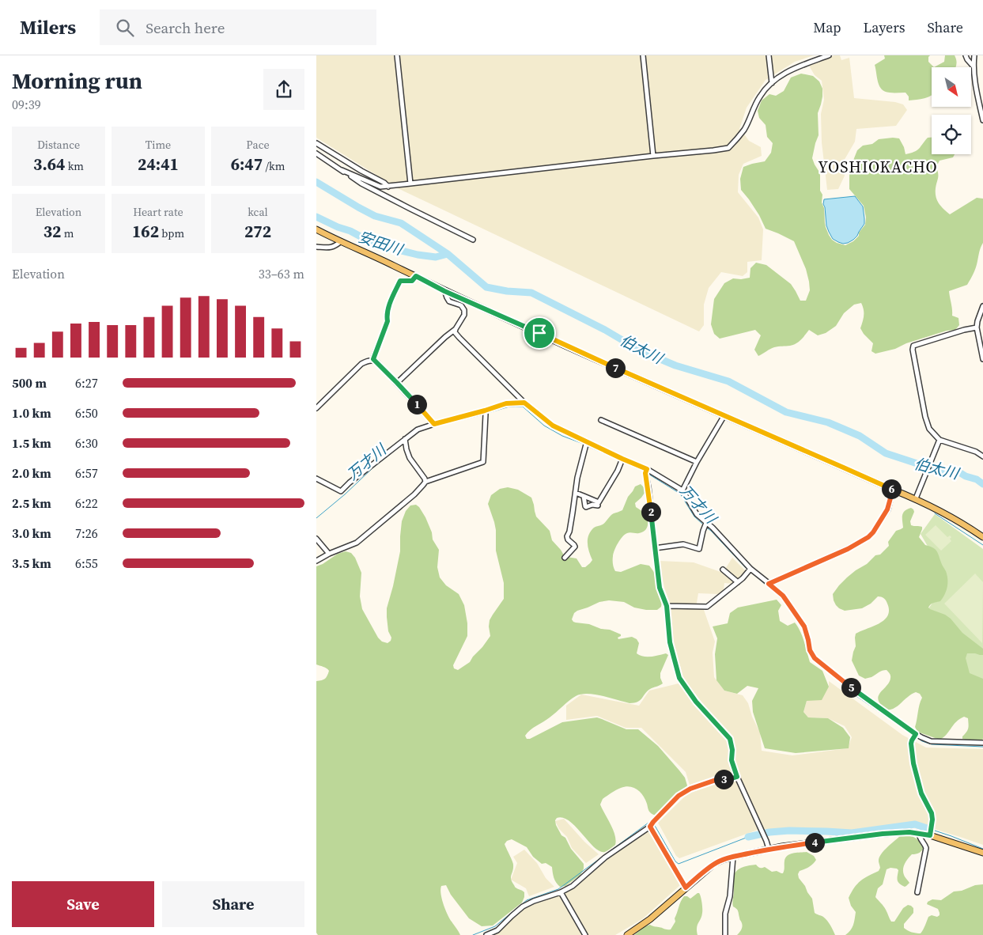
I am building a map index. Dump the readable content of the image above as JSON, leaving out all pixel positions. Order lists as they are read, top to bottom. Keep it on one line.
{"districts":["YOSHIOKACHO"],"water":["安田川","伯太川","万才川"],"north":"bottom right","page":{"header":"Milers","search":"Search here","nav":["Map","Layers","Share"],"heading":["Morning run","09:39"],"stats":[["Distance","3.64 km"],["Time","24:41"],["Pace","6:47 /km"],["Elevation","32 m"],["Heart rate","162 bpm"],["kcal","272"]],"chart":["Elevation","33–63 m"],"pins":["7","1","6","2","5","3","4"],"list":[{"name":"500 m","note":"6:27"},{"name":"1.0 km","note":"6:50"},{"name":"1.5 km","note":"6:30"},{"name":"2.0 km","note":"6:57"},{"name":"2.5 km","note":"6:22"},{"name":"3.0 km","note":"7:26"},{"name":"3.5 km","note":"6:55"}],"buttons":["Save","Share"]}}
